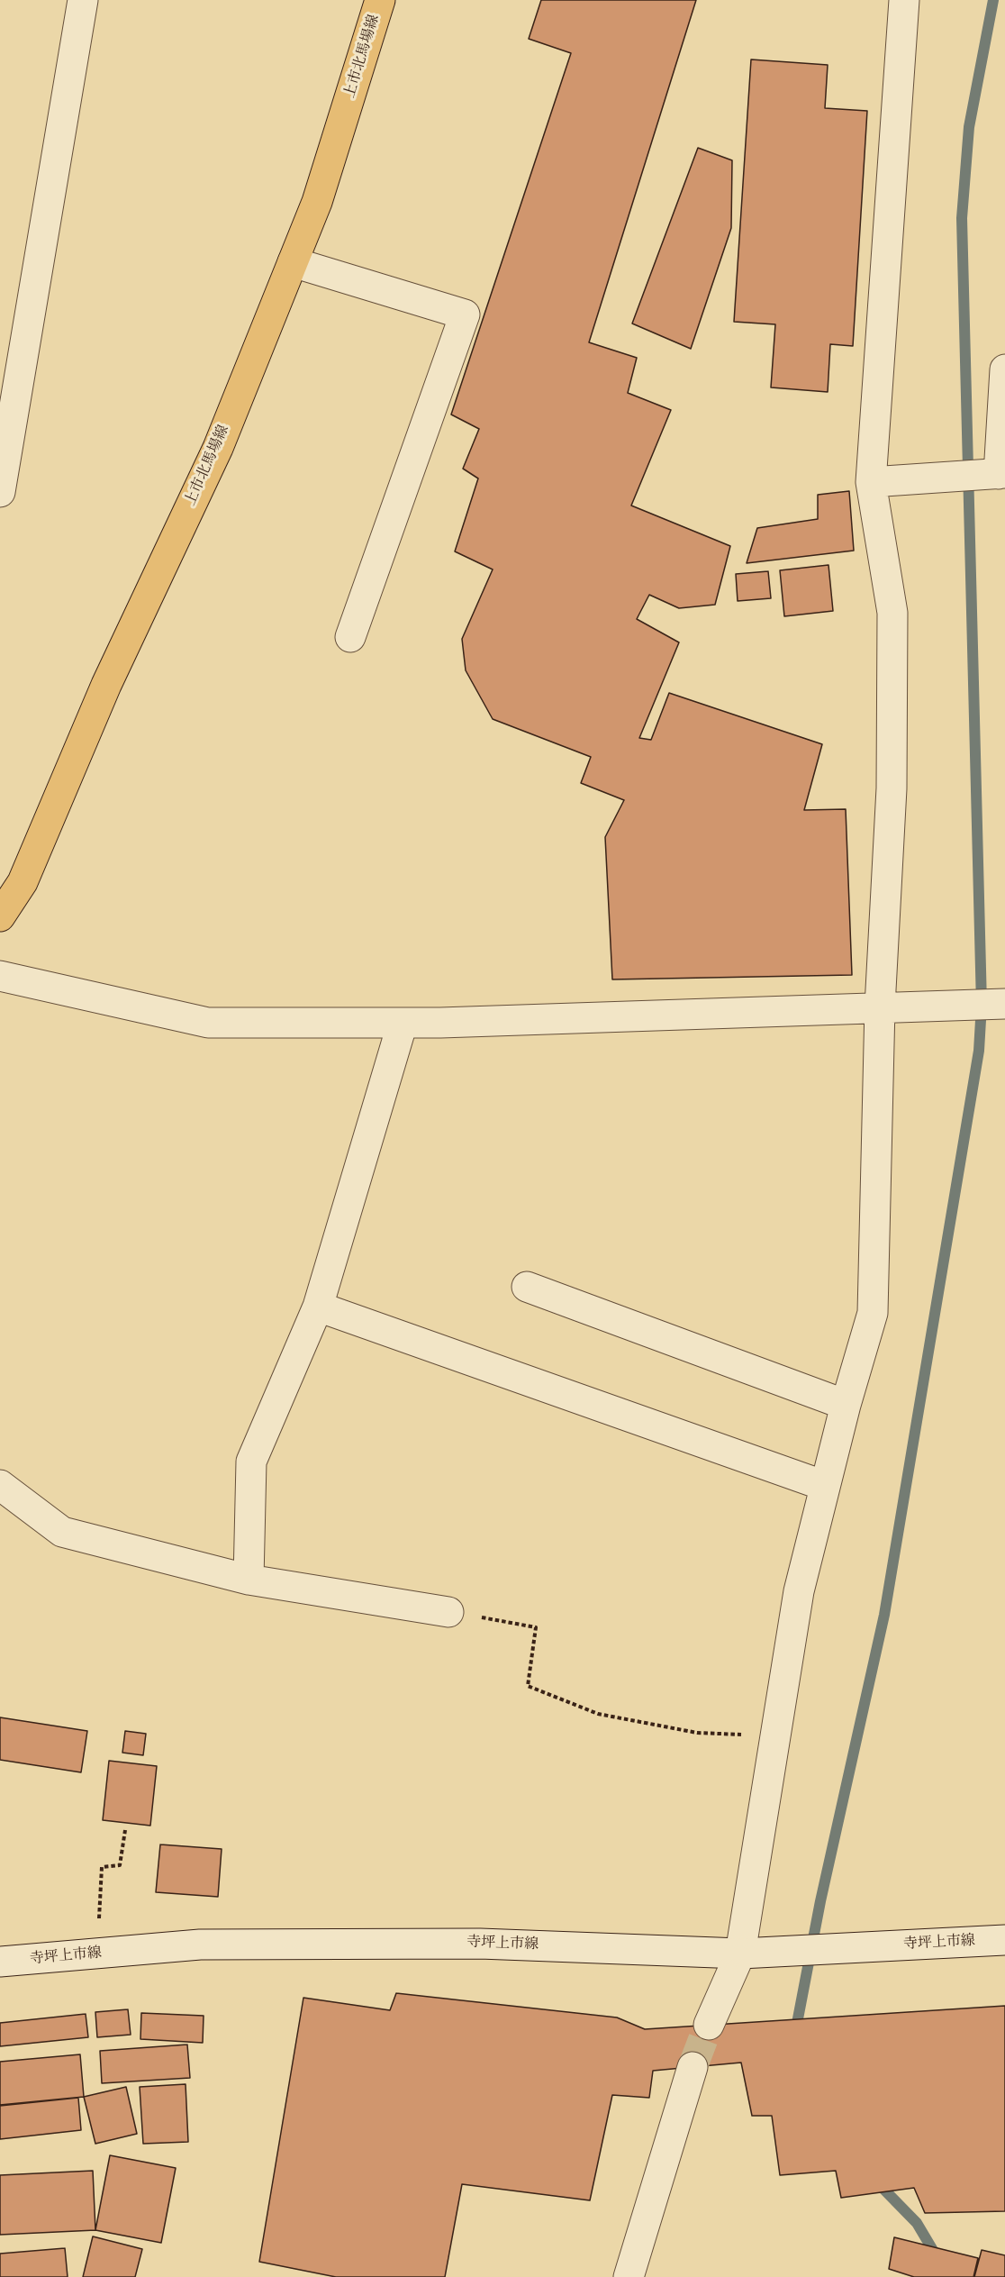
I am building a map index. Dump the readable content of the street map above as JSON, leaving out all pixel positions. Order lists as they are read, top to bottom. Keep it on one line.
{"streets":{"main road":["上市北馬場線"],"street":["寺坪上市線"]}}
